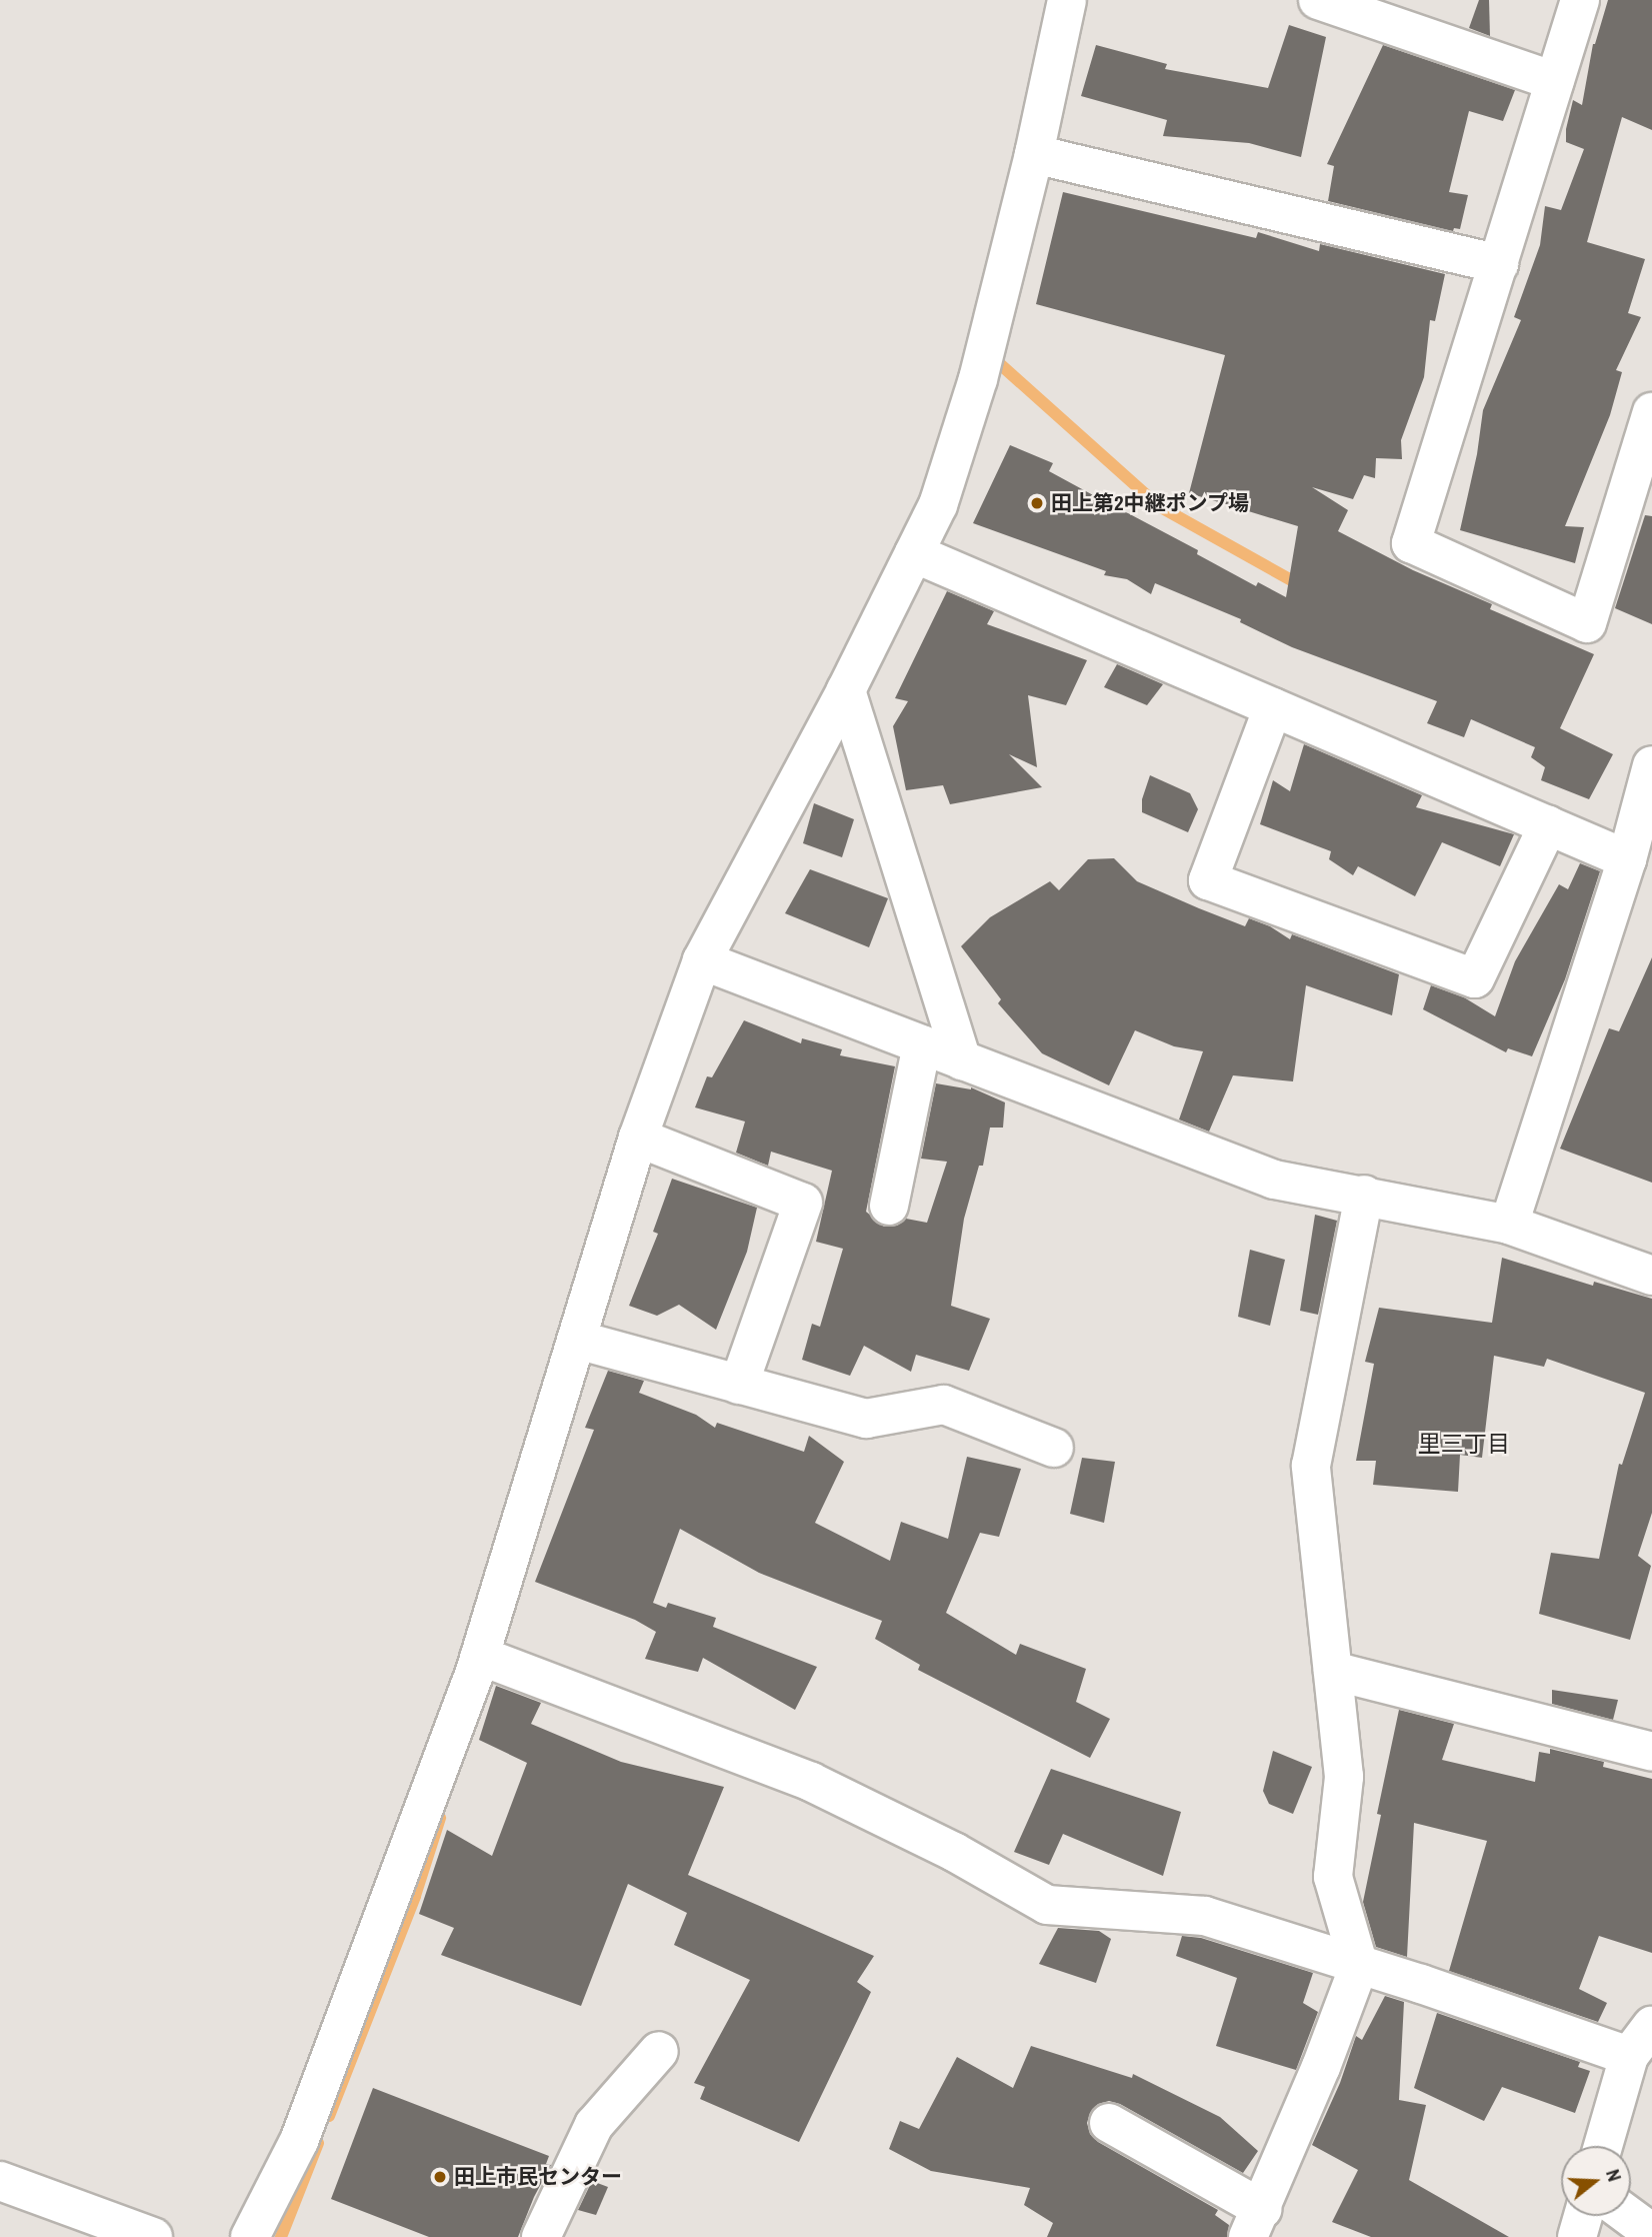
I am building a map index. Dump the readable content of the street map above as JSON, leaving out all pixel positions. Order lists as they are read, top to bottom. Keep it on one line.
{"districts":["里三丁目"],"places":["田上第2中継ポンプ場","田上市民センター"],"north":"right"}
